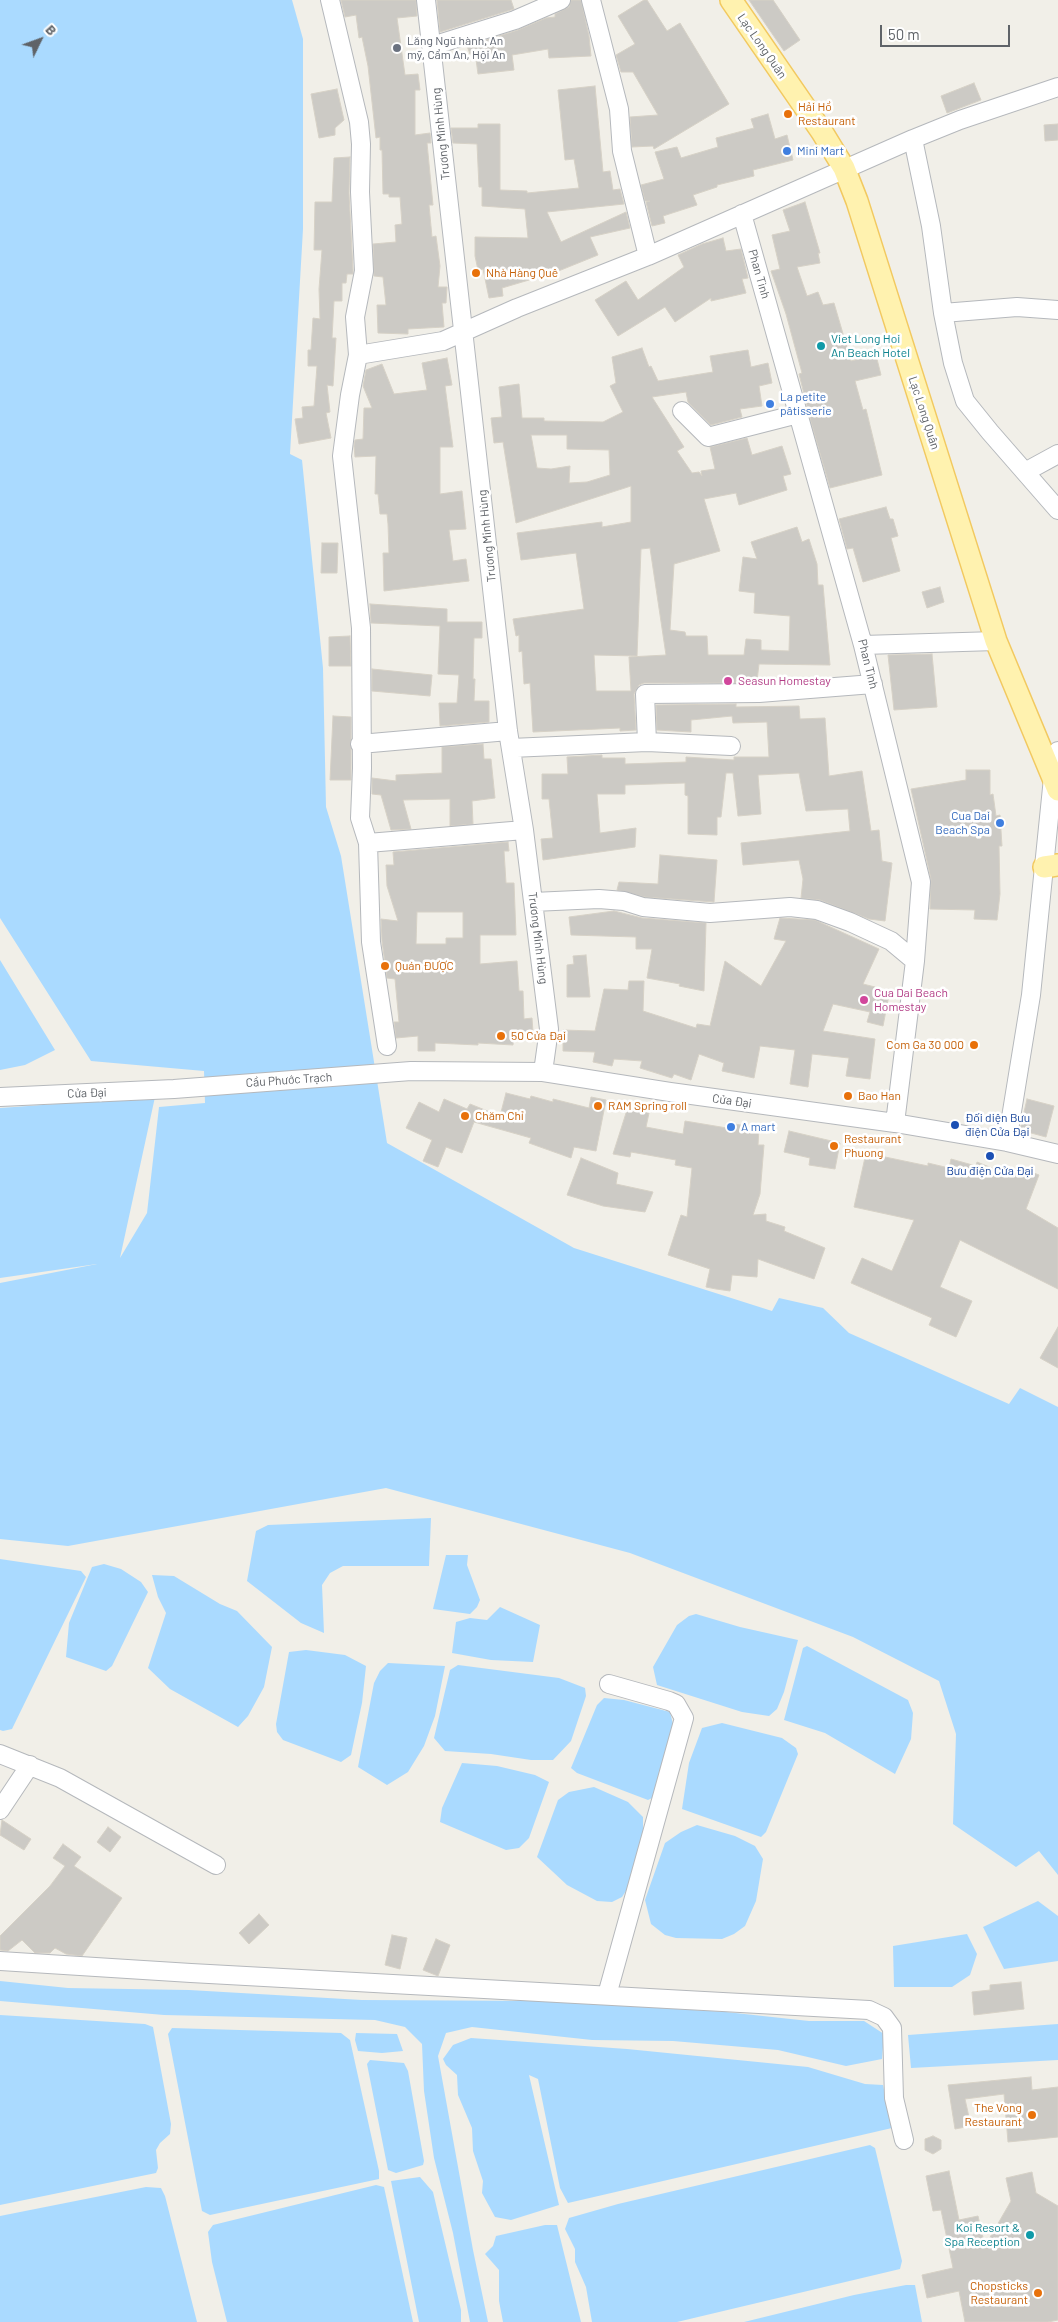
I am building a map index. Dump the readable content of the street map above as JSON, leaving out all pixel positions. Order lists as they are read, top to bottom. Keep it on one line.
{"streets":{"main road":["Lạc Long Quân"],"street":["Trương Minh Hùng","Phan Tình","Cầu Phước Trạch","Cửa Đại"]},"crossings":[["Trương Minh Hùng","Cửa Đại"],["Phan Tình","Cửa Đại"],["Cầu Phước Trạch","Cửa Đại"]],"places":["Lăng Ngũ hành, An mỹ, Cẩm An, Hội An","Hải Hồ Restaurant","Mini Mart","Nhà Hàng Quê","Viet Long Hoi An Beach Hotel","La petite pâtisserie","Seasun Homestay","Cua Dai Beach Spa","Quán ĐƯỢC","Cua Dai Beach Homestay","50 Cửa Đại","Com Ga 30 000","Bao Han","RAM Spring roll","Chăm Chỉ","Đối diện Bưu điện Cửa Đại","A mart","Restaurant Phuong","Bưu điện Cửa Đại","The Vong Restaurant","Koi Resort & Spa Reception","Chopsticks Restaurant"],"scale_bar":"50 m","north":"top right"}
